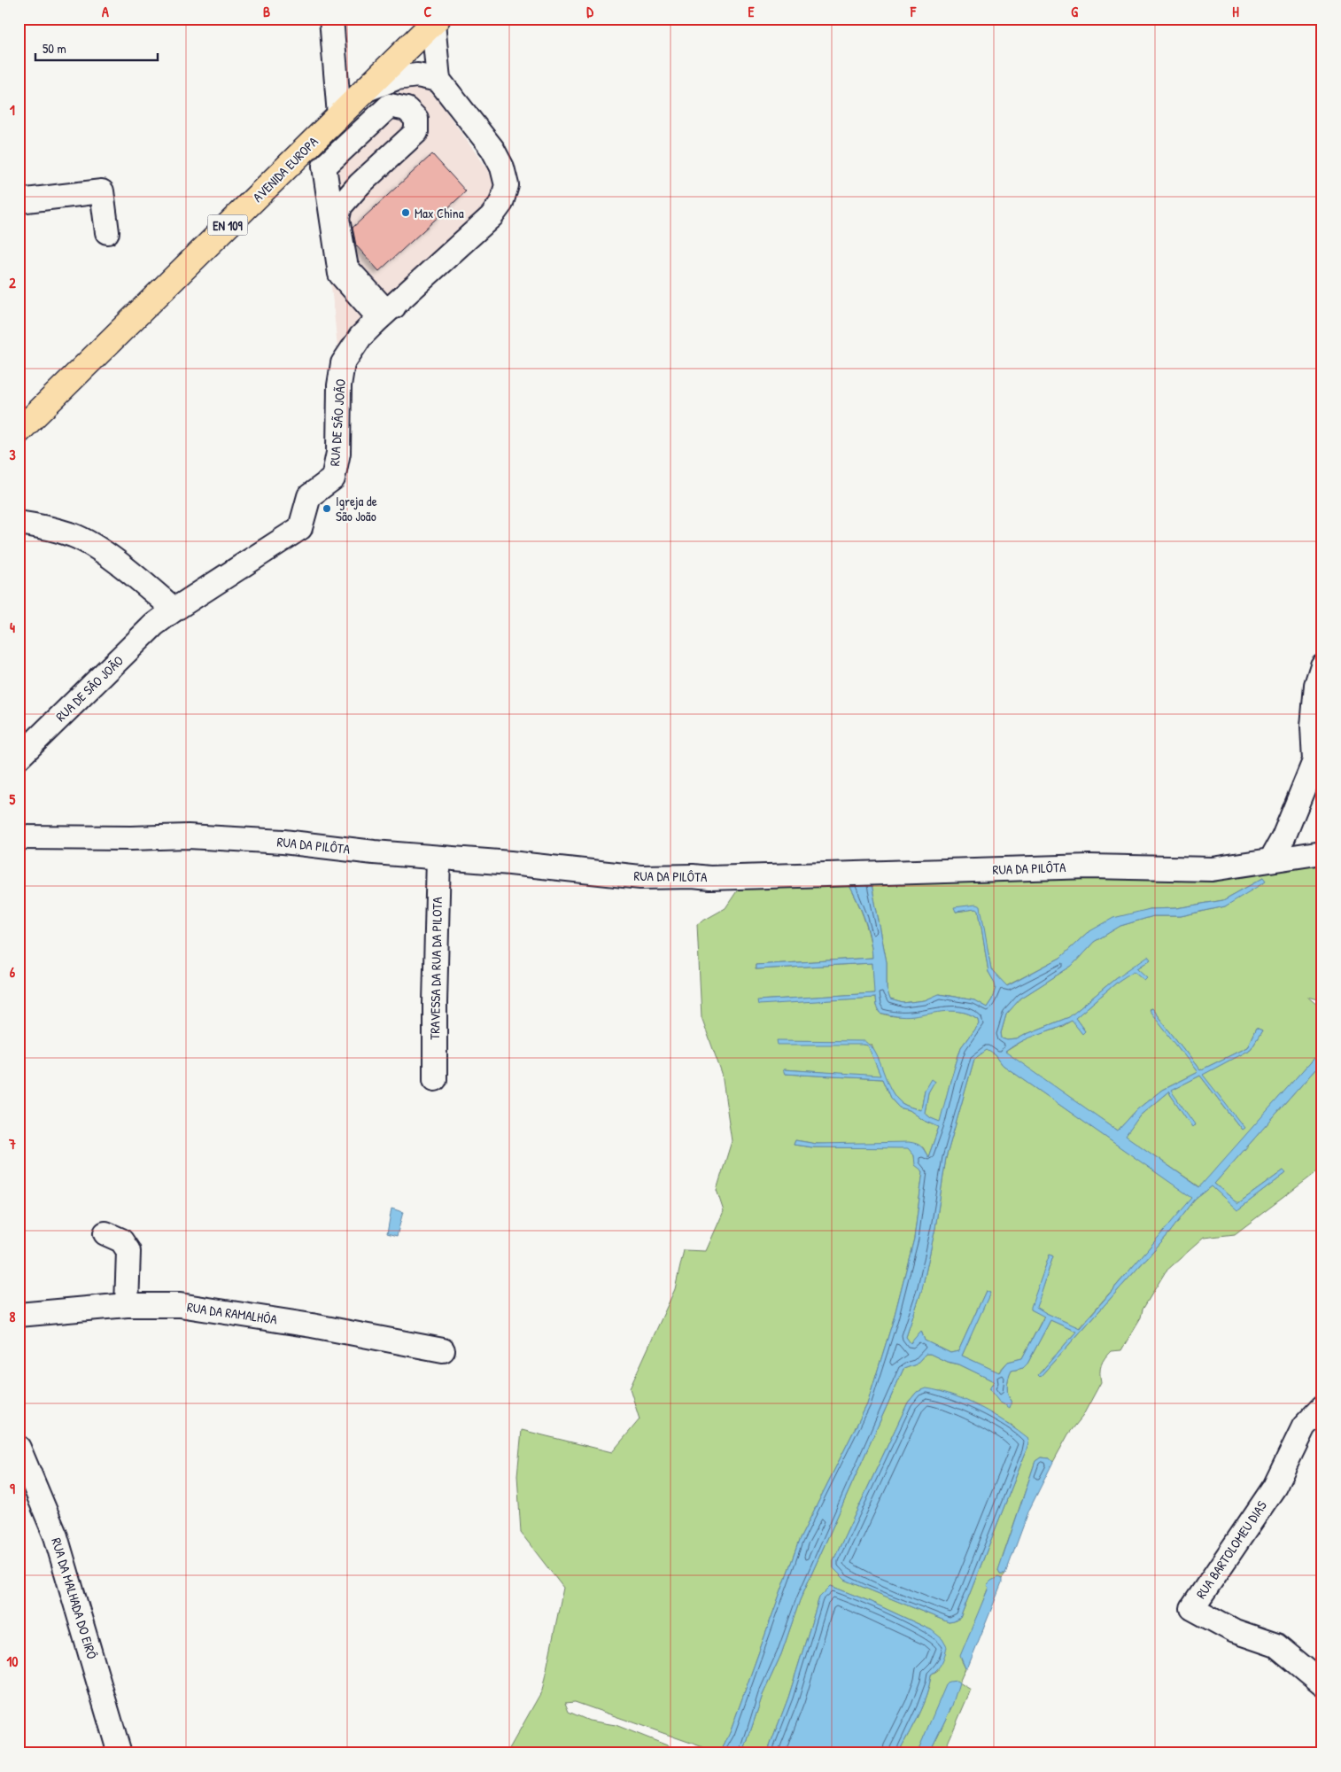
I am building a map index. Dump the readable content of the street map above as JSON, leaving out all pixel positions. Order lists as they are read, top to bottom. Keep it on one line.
{"streets":{"main road":["AVENIDA EUROPA","EN 109"],"street":["RUA DE SÃO JOÃO","RUA DA PILÔTA","TRAVESSA DA RUA DA PILOTA","RUA DA RAMALHÔA","RUA BARTOLOMEU DIAS","RUA DA MALHADA DO EIRÔ"]},"crossings":[["RUA DA PILÔTA","TRAVESSA DA RUA DA PILOTA"]],"places":["Max China","Igreja de São João"],"scale_bar":"50 m","grid":{"columns":["A","B","C","D","E","F","G","H"],"rows":["1","2","3","4","5","6","7","8","9","10"]}}
